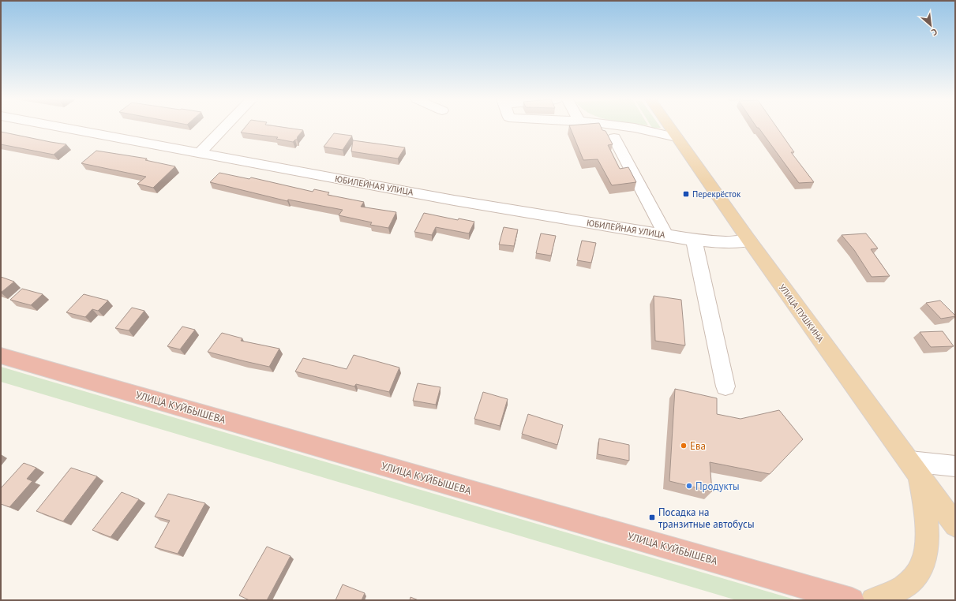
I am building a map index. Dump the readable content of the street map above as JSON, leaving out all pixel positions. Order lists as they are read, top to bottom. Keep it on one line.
{"streets":{"highway":["УЛИЦА КУЙБЫШЕВА"],"main road":["УЛИЦА ПУШКИНА"],"street":["ЮБИЛЕЙНАЯ УЛИЦА"]},"crossings":[["ЮБИЛЕЙНАЯ УЛИЦА","УЛИЦА ПУШКИНА"]],"places":{"transit":["Перекрёсток","Посадка на транзитные автобусы"],"other":["Ева","Продукты"]},"north":"bottom right"}
